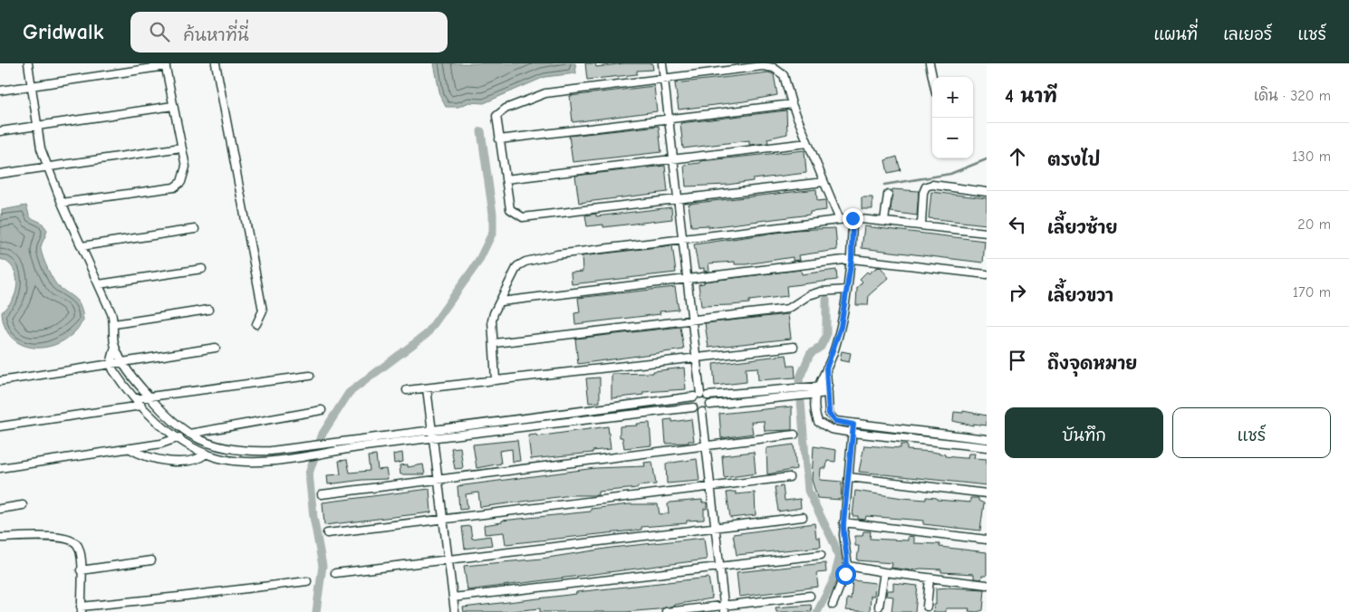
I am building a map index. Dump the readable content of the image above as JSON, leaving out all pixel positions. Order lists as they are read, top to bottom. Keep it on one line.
{"page":{"header":"Gridwalk","search":"ค้นหาที่นี่","nav":["แผนที่","เลเยอร์","แชร์"],"heading":["4 นาที","เดิน · 320 m"],"map_buttons":["+","−"],"list":[["ตรงไป","130 m"],["เลี้ยวซ้าย","20 m"],["เลี้ยวขวา","170 m"],"ถึงจุดหมาย"],"buttons":["บันทึก","แชร์"]}}
